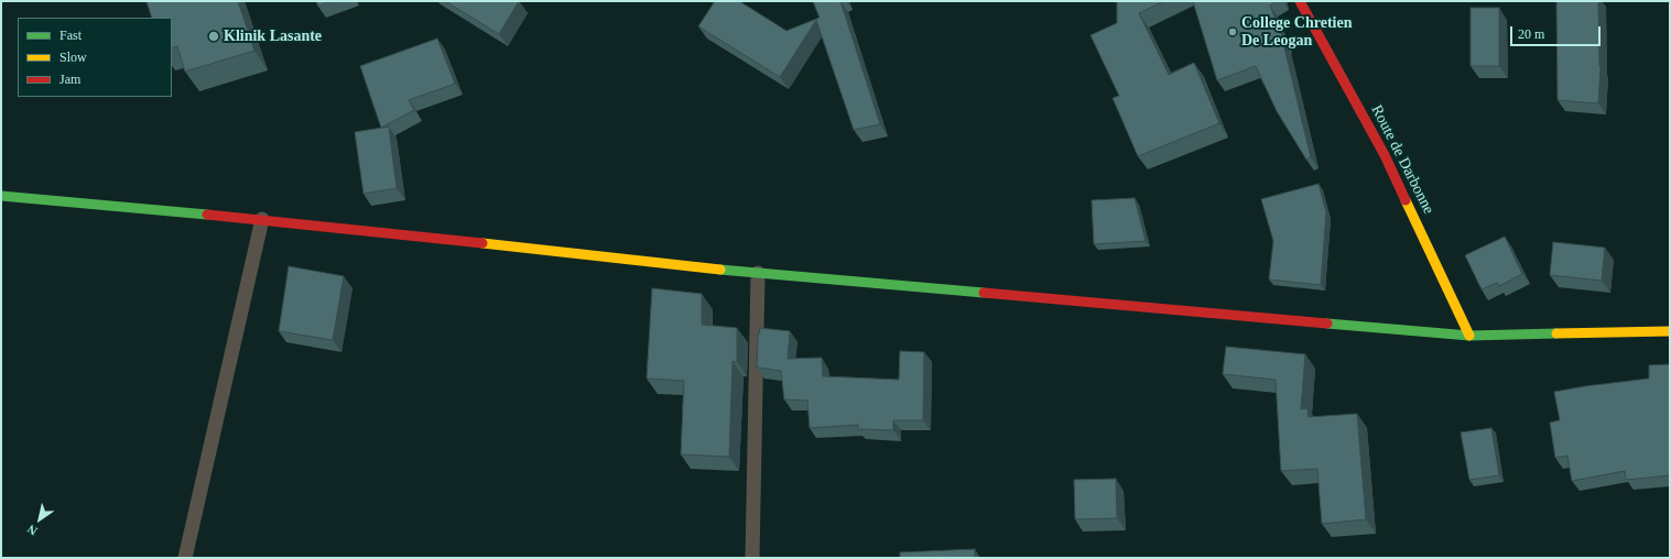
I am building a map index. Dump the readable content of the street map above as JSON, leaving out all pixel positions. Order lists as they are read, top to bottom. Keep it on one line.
{"streets":{"main road":["Route de Darbonne"]},"places":["College Chretien De Leogan","Klinik Lasante"],"legend":["Fast","Slow","Jam"],"scale_bar":"20 m","north":"bottom left"}
